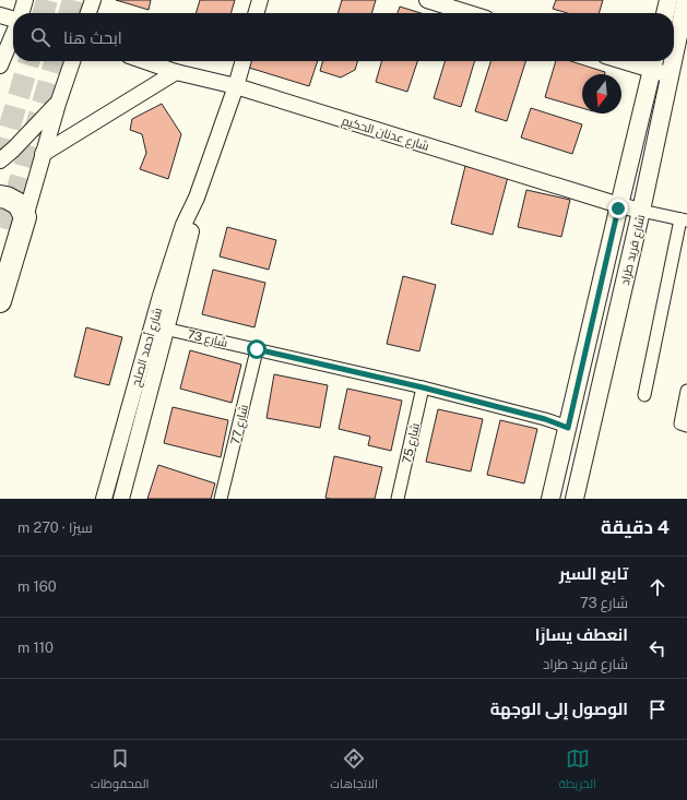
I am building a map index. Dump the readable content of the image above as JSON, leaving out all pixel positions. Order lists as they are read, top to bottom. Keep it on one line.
{"streets":{"main road":["شارع فريد طراد"],"street":["شارع عدنان الحكيم","شارع 73","شارع أحمد الصلح","شارع 77","شارع 75"]},"crossings":[["شارع عدنان الحكيم","شارع فريد طراد"],["شارع عدنان الحكيم","شارع أحمد الصلح"],["شارع فريد طراد","شارع 73"],["شارع 73","شارع أحمد الصلح"],["شارع 73","شارع 77"],["شارع 73","شارع 75"]],"north":"bottom","page":{"search":"ابحث هنا","heading":["4 دقيقة","سيرًا · 270 m"],"list":[["تابع السير","شارع 73","160 m"],["انعطف يسارًا","شارع فريد طراد","110 m"],"الوصول إلى الوجهة"],"nav":["الخريطة","الاتجاهات","المحفوظات"]}}
